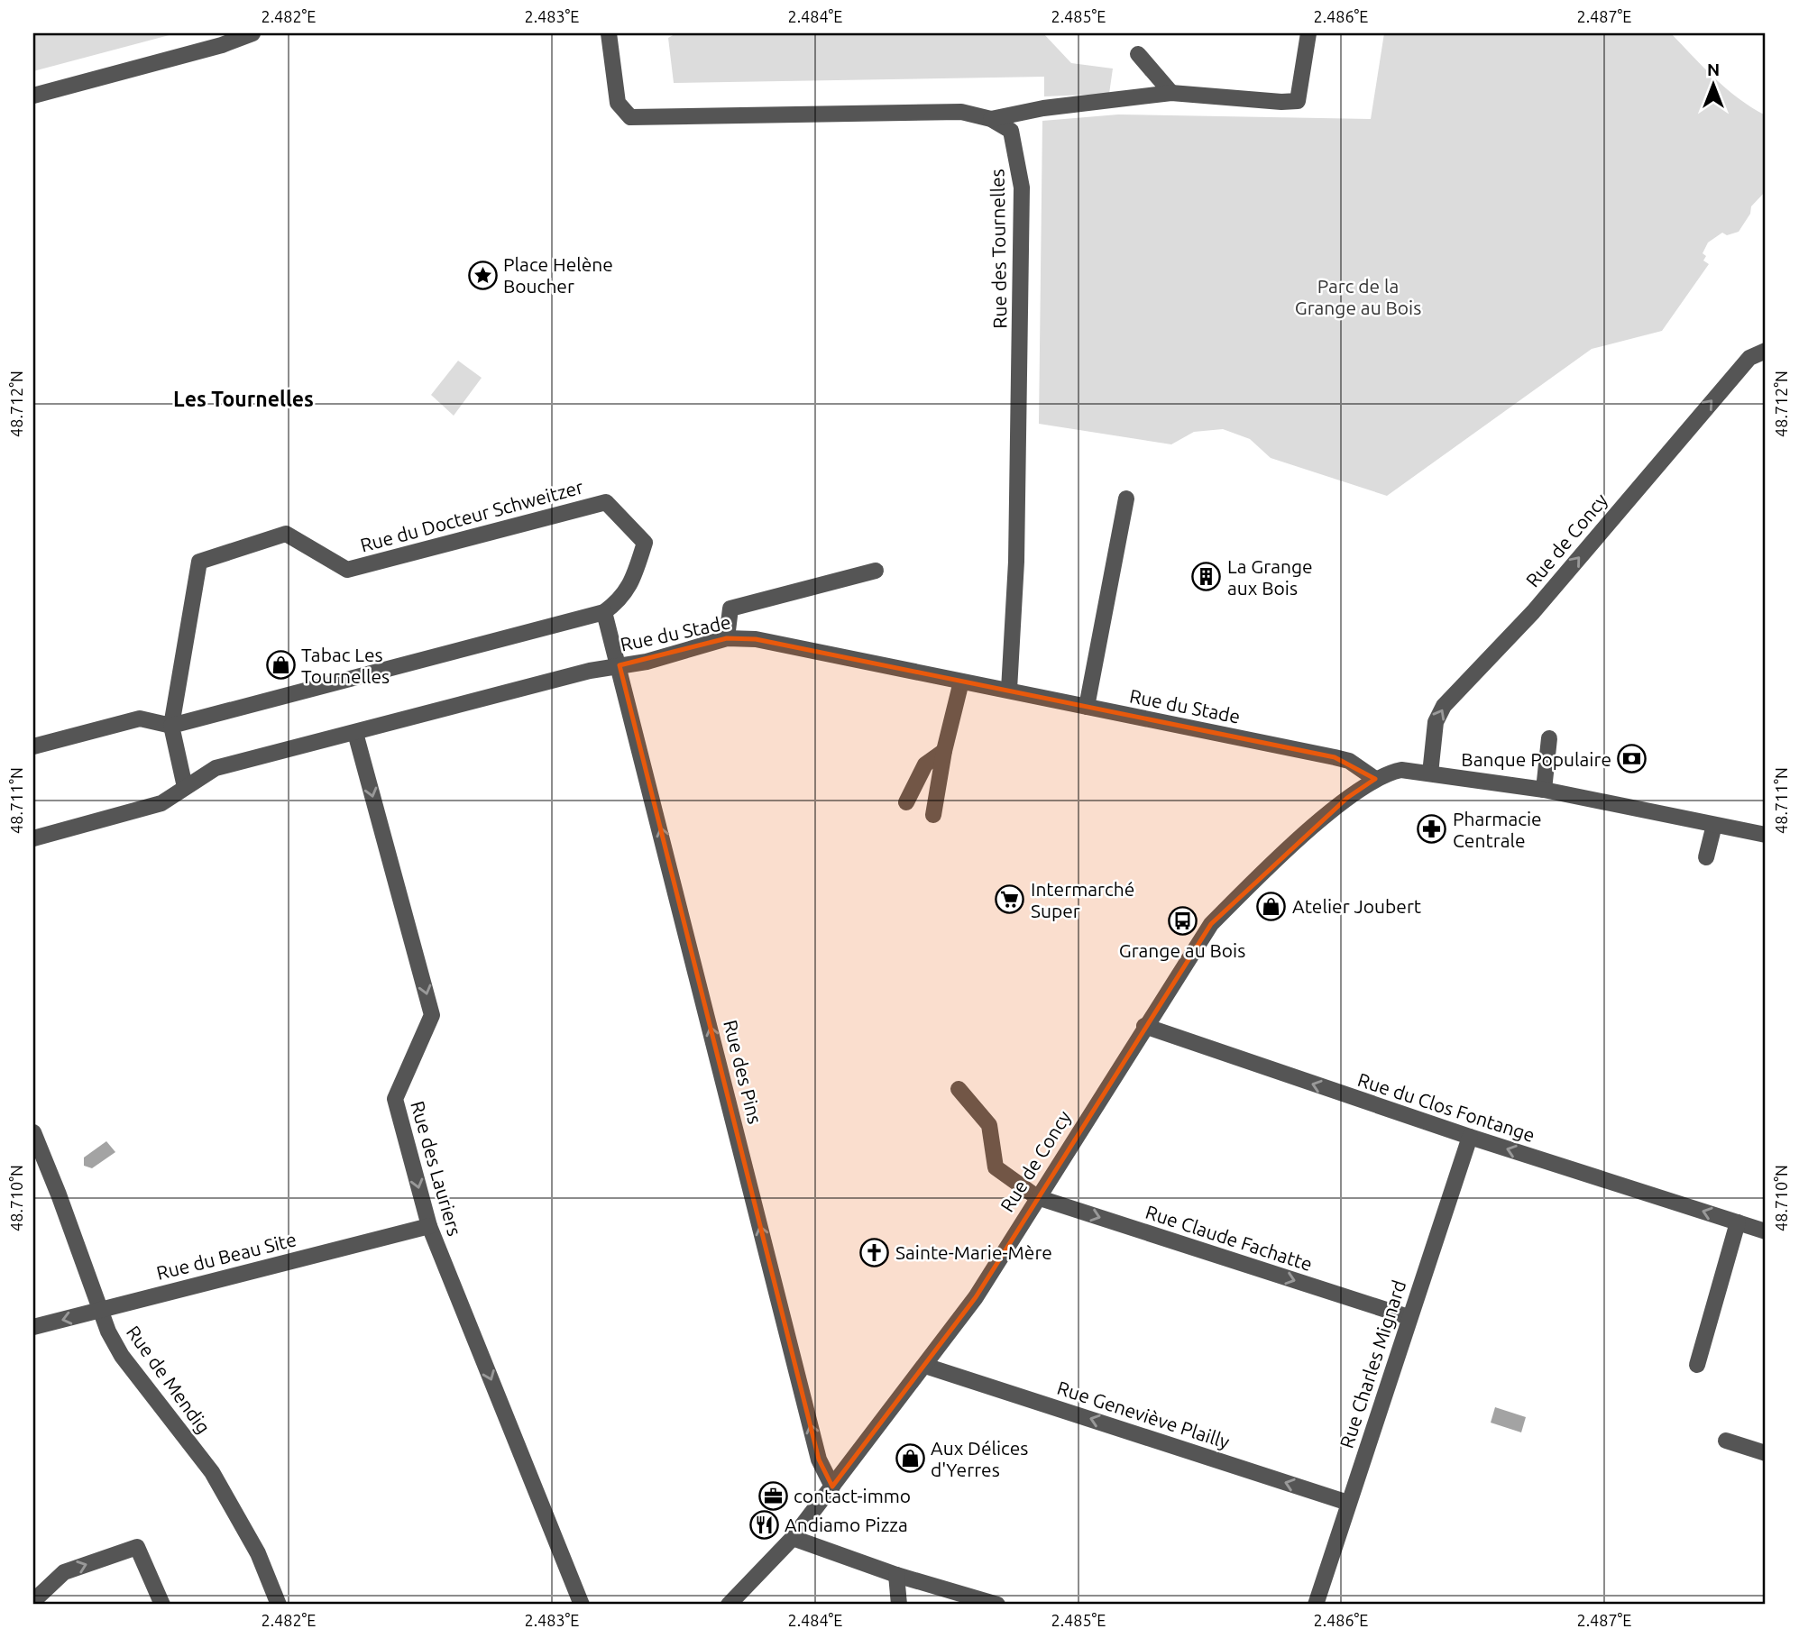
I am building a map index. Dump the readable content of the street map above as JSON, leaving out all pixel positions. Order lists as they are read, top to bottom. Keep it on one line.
{"streets":{"street":["Rue des Tournelles","Rue du Docteur Schweitzer","Rue de Concy","Rue du Stade","Rue des Pins","Rue du Clos Fontange","Rue des Lauriers","Rue Claude Fachatte","Rue du Beau Site","Rue Charles Mignard","Rue de Mendig","Rue Geneviève Plailly"]},"crossings":[["Rue des Tournelles","Rue du Stade"],["Rue du Docteur Schweitzer","Rue du Stade"],["Rue de Concy","Rue du Stade"],["Rue de Concy","Rue des Pins"],["Rue de Concy","Rue du Clos Fontange"],["Rue de Concy","Rue Claude Fachatte"],["Rue de Concy","Rue Geneviève Plailly"],["Rue du Stade","Rue des Pins"],["Rue du Stade","Rue des Lauriers"],["Rue du Clos Fontange","Rue Charles Mignard"],["Rue des Lauriers","Rue du Beau Site"],["Rue Claude Fachatte","Rue Charles Mignard"],["Rue du Beau Site","Rue de Mendig"],["Rue Charles Mignard","Rue Geneviève Plailly"]],"one_way":["Rue des Pins","Rue du Clos Fontange","Rue des Lauriers","Rue Claude Fachatte","Rue Geneviève Plailly"],"districts":["Les Tournelles"],"parks":["Parc de la Grange au Bois"],"places":{"place":["Place Helène Boucher"],"building":["La Grange aux Bois"],"shop":["Tabac Les Tournelles","Atelier Joubert","Aux Délices d'Yerres"],"bank":["Banque Populaire"],"pharmacy":["Pharmacie Centrale"],"supermarket":["Intermarché Super"],"bus stop":["Grange au Bois"],"church":["Sainte-Marie-Mère"],"office":["contact-immo"],"restaurant":["Andiamo Pizza"]},"north":"top","coordinates":["2.482°E","2.483°E","2.484°E","2.485°E","2.486°E","2.487°E","48.712°N","48.711°N","48.710°N"]}
